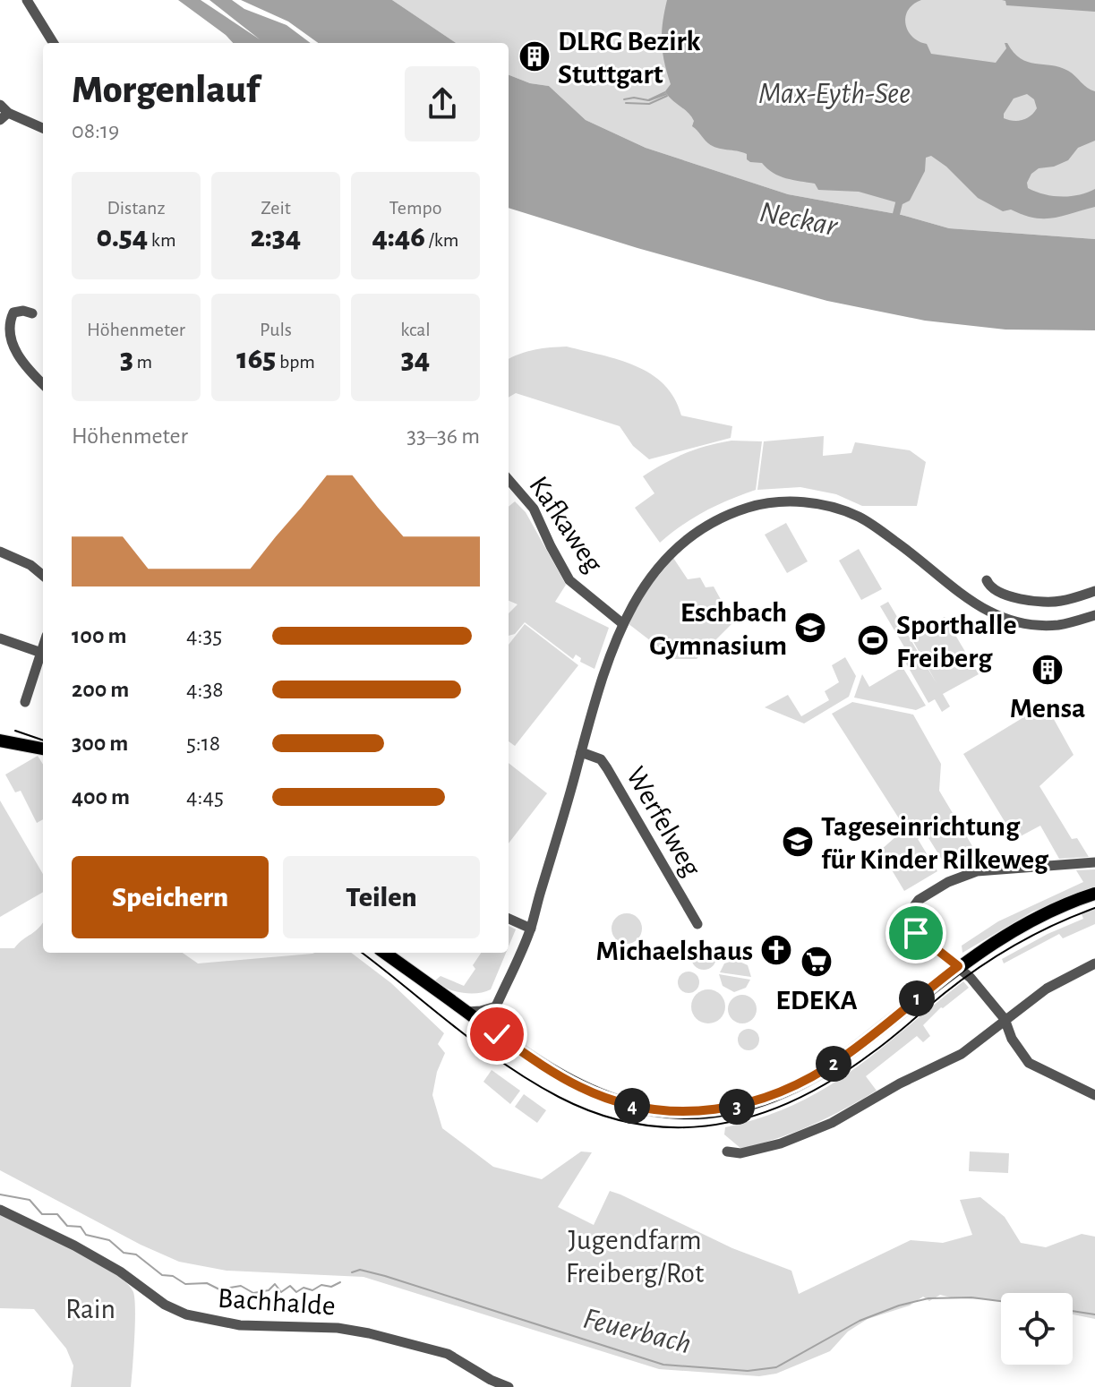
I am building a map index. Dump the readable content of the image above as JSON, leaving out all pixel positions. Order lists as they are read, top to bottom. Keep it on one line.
{"streets":{"street":["Kafkaweg","Werfelweg","Bachhalde"]},"water":["Max-Eyth-See","Neckar","Feuerbach"],"parks":["Jugendfarm Freiberg/Rot","Rain"],"places":{"building":["DLRG Bezirk Stuttgart","Mensa"],"school or university":["Eschbach Gymnasium","Tageseinrichtung für Kinder Rilkeweg"],"sports":["Sporthalle Freiberg"],"church":["Michaelshaus"],"supermarket":["EDEKA"]},"page":{"heading":["Morgenlauf","08:19"],"stats":[["Distanz","0.54 km"],["Zeit","2:34"],["Tempo","4:46 /km"],["Höhenmeter","3 m"],["Puls","165 bpm"],["kcal","34"]],"chart":["Höhenmeter","33–36 m"],"list":[{"name":"100 m","note":"4:35"},{"name":"200 m","note":"4:38"},{"name":"300 m","note":"5:18"},{"name":"400 m","note":"4:45"}],"buttons":["Speichern","Teilen"],"pins":["1","2","4","3"]}}
